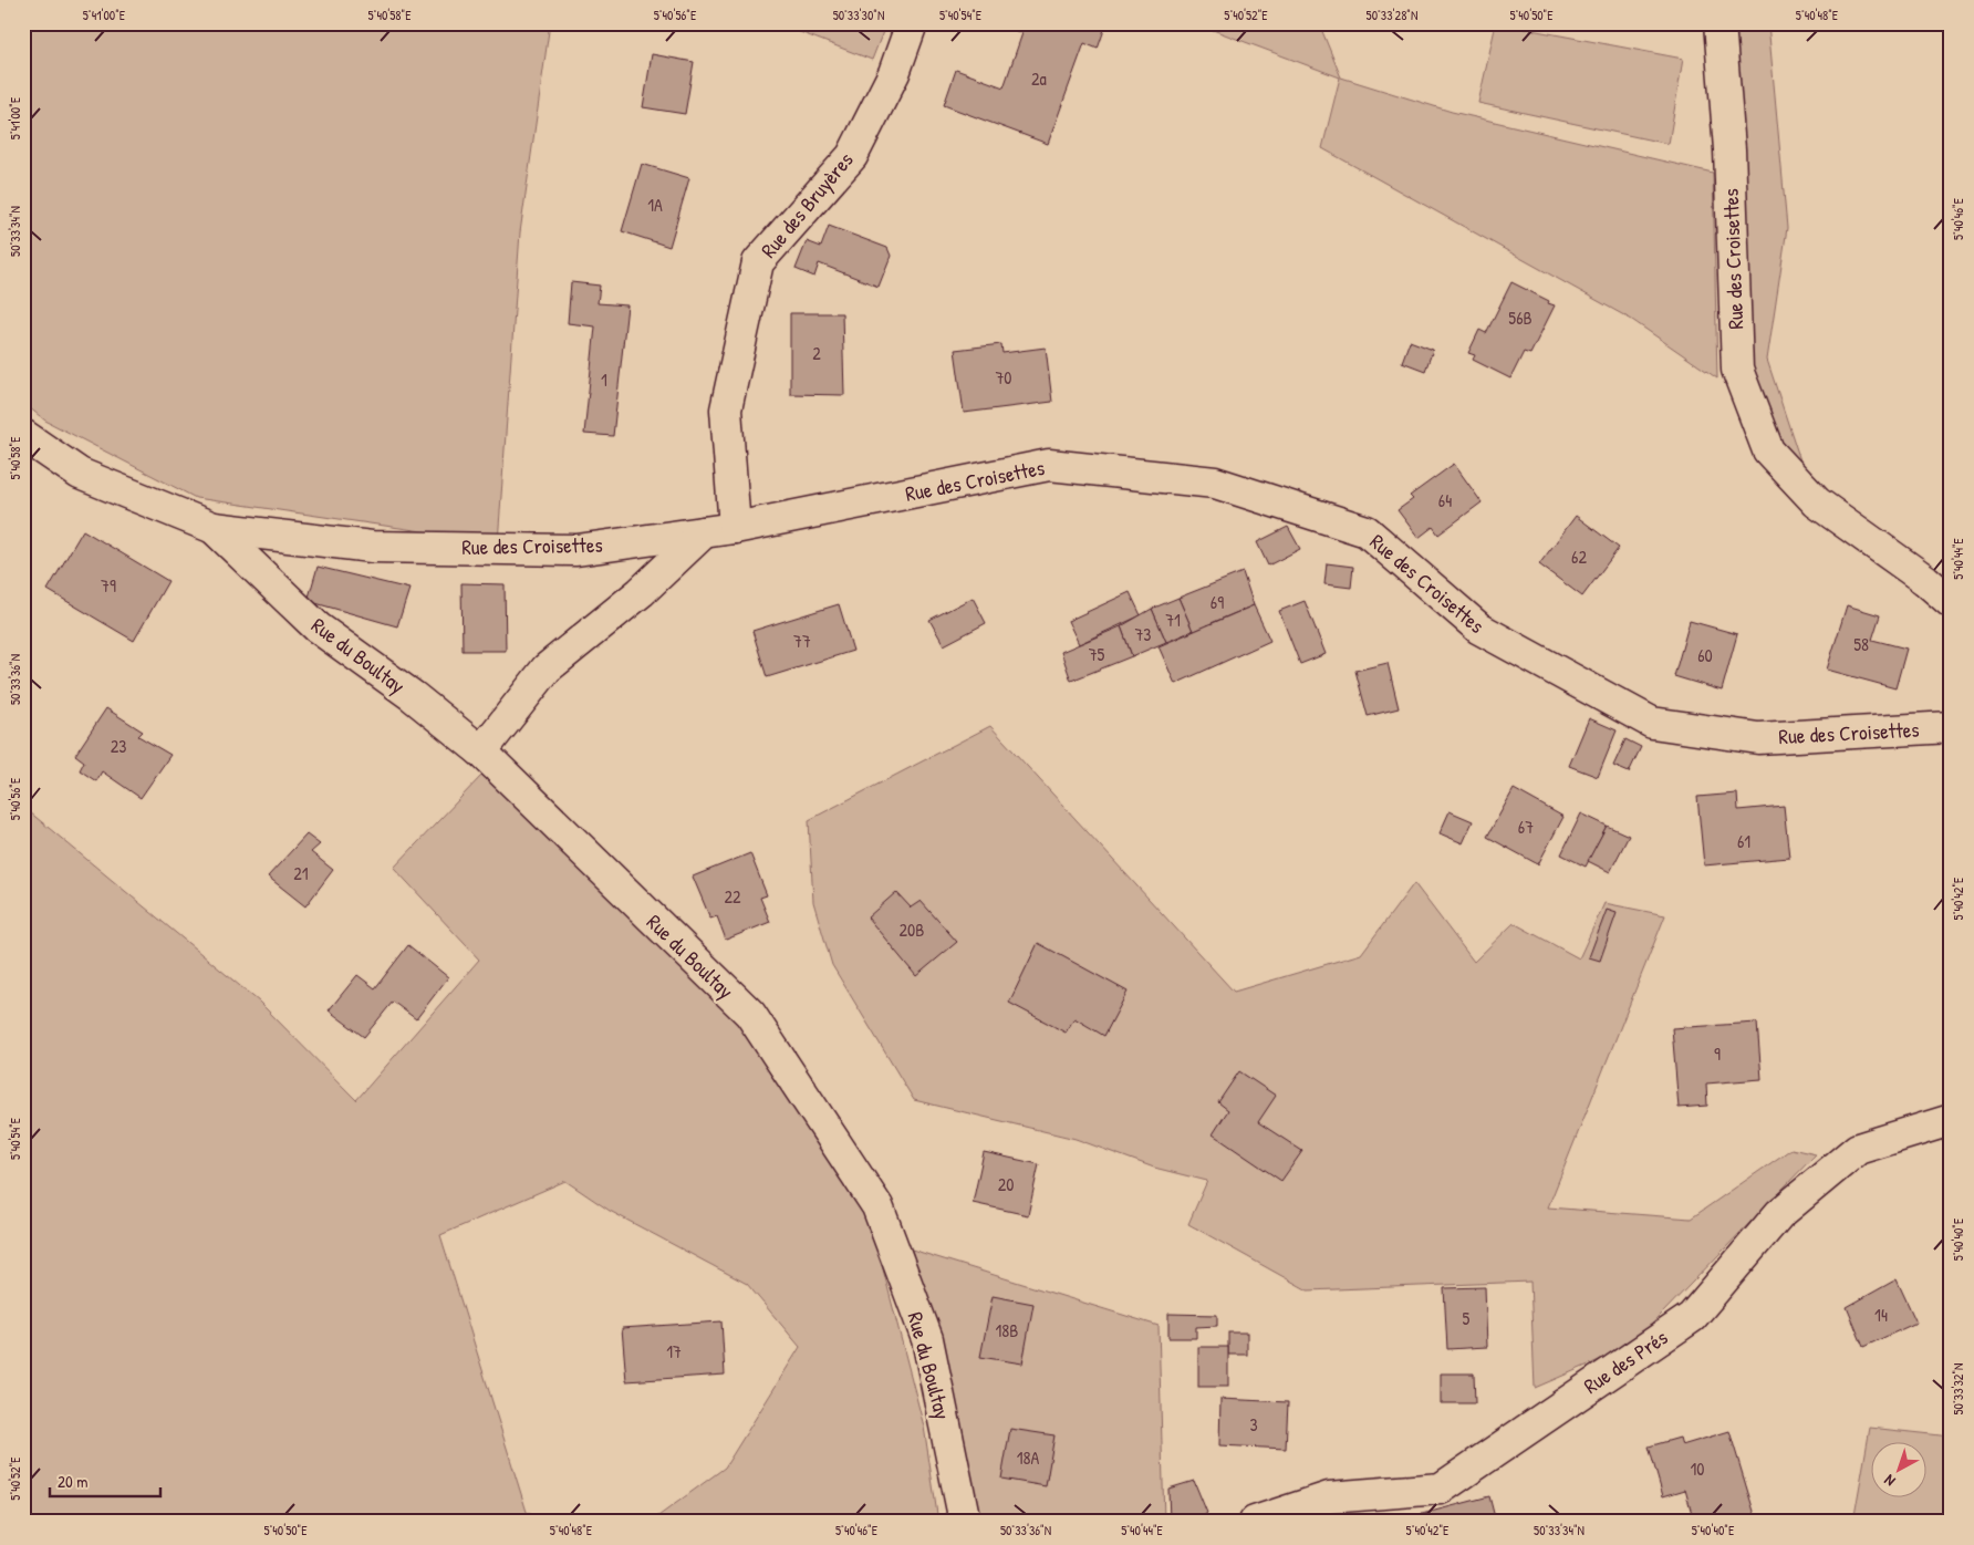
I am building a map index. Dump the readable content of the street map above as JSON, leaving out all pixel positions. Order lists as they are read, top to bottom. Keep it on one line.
{"streets":{"street":["Rue des Bruyères","Rue des Croisettes","Rue du Boultay","Rue des Prés"]},"crossings":[["Rue des Bruyères","Rue des Croisettes"],["Rue des Croisettes","Rue du Boultay"]],"house_numbers":["2a","1A","56B","2","70","1","64","62","79","69","71","73","77","58","75","60","23","67","61","21","22","20B","9","20","14","5","18B","17","3","18A","10"],"scale_bar":"20 m","north":"bottom left","coordinates":["5°41'00\"E","5°40'58\"E","5°40'56\"E","50°33'30\"N","5°40'54\"E","5°40'52\"E","50°33'28\"N","5°40'50\"E","5°40'48\"E","5°40'46\"E","50°33'34\"N","5°40'44\"E","50°33'36\"N","5°40'42\"E","5°40'40\"E","50°33'32\"N"]}
